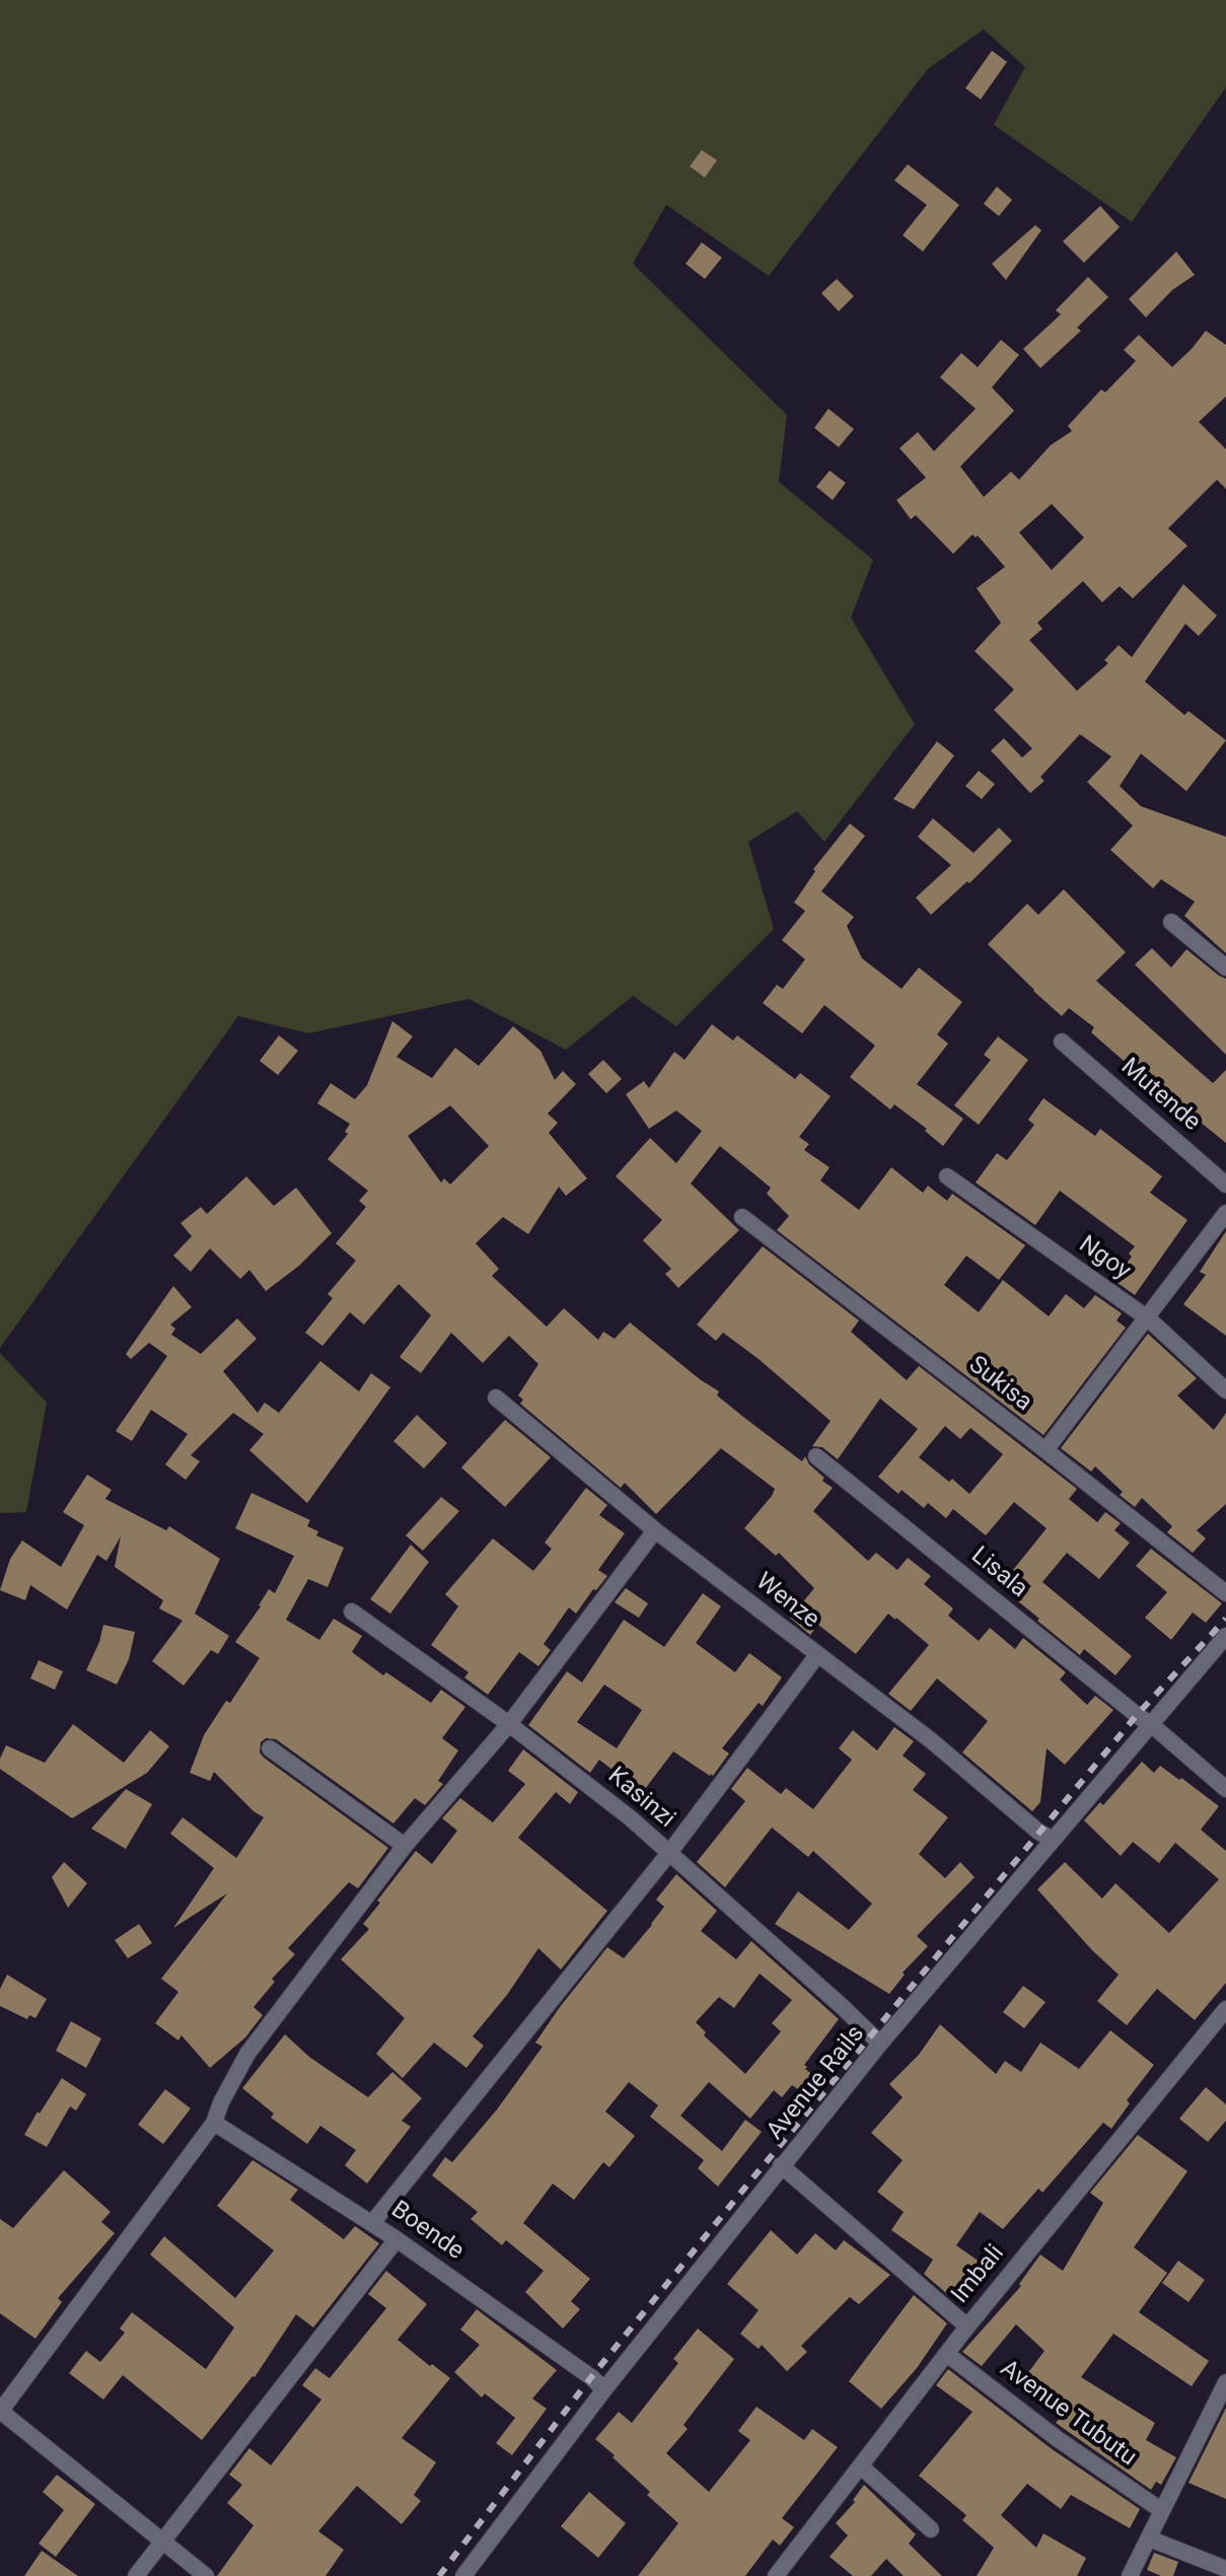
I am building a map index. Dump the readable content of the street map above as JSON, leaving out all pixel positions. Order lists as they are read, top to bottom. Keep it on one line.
{"streets":{"street":["Mutende","Ngoy","Sukisa","Lisala","Wenze","Kasinzi","Avenue Rails","Boende","Imbali","Avenue Tubutu"]},"crossings":[["Lisala","Avenue Rails"],["Wenze","Avenue Rails"],["Kasinzi","Avenue Rails"],["Avenue Rails","Boende"],["Imbali","Avenue Tubutu"]]}
